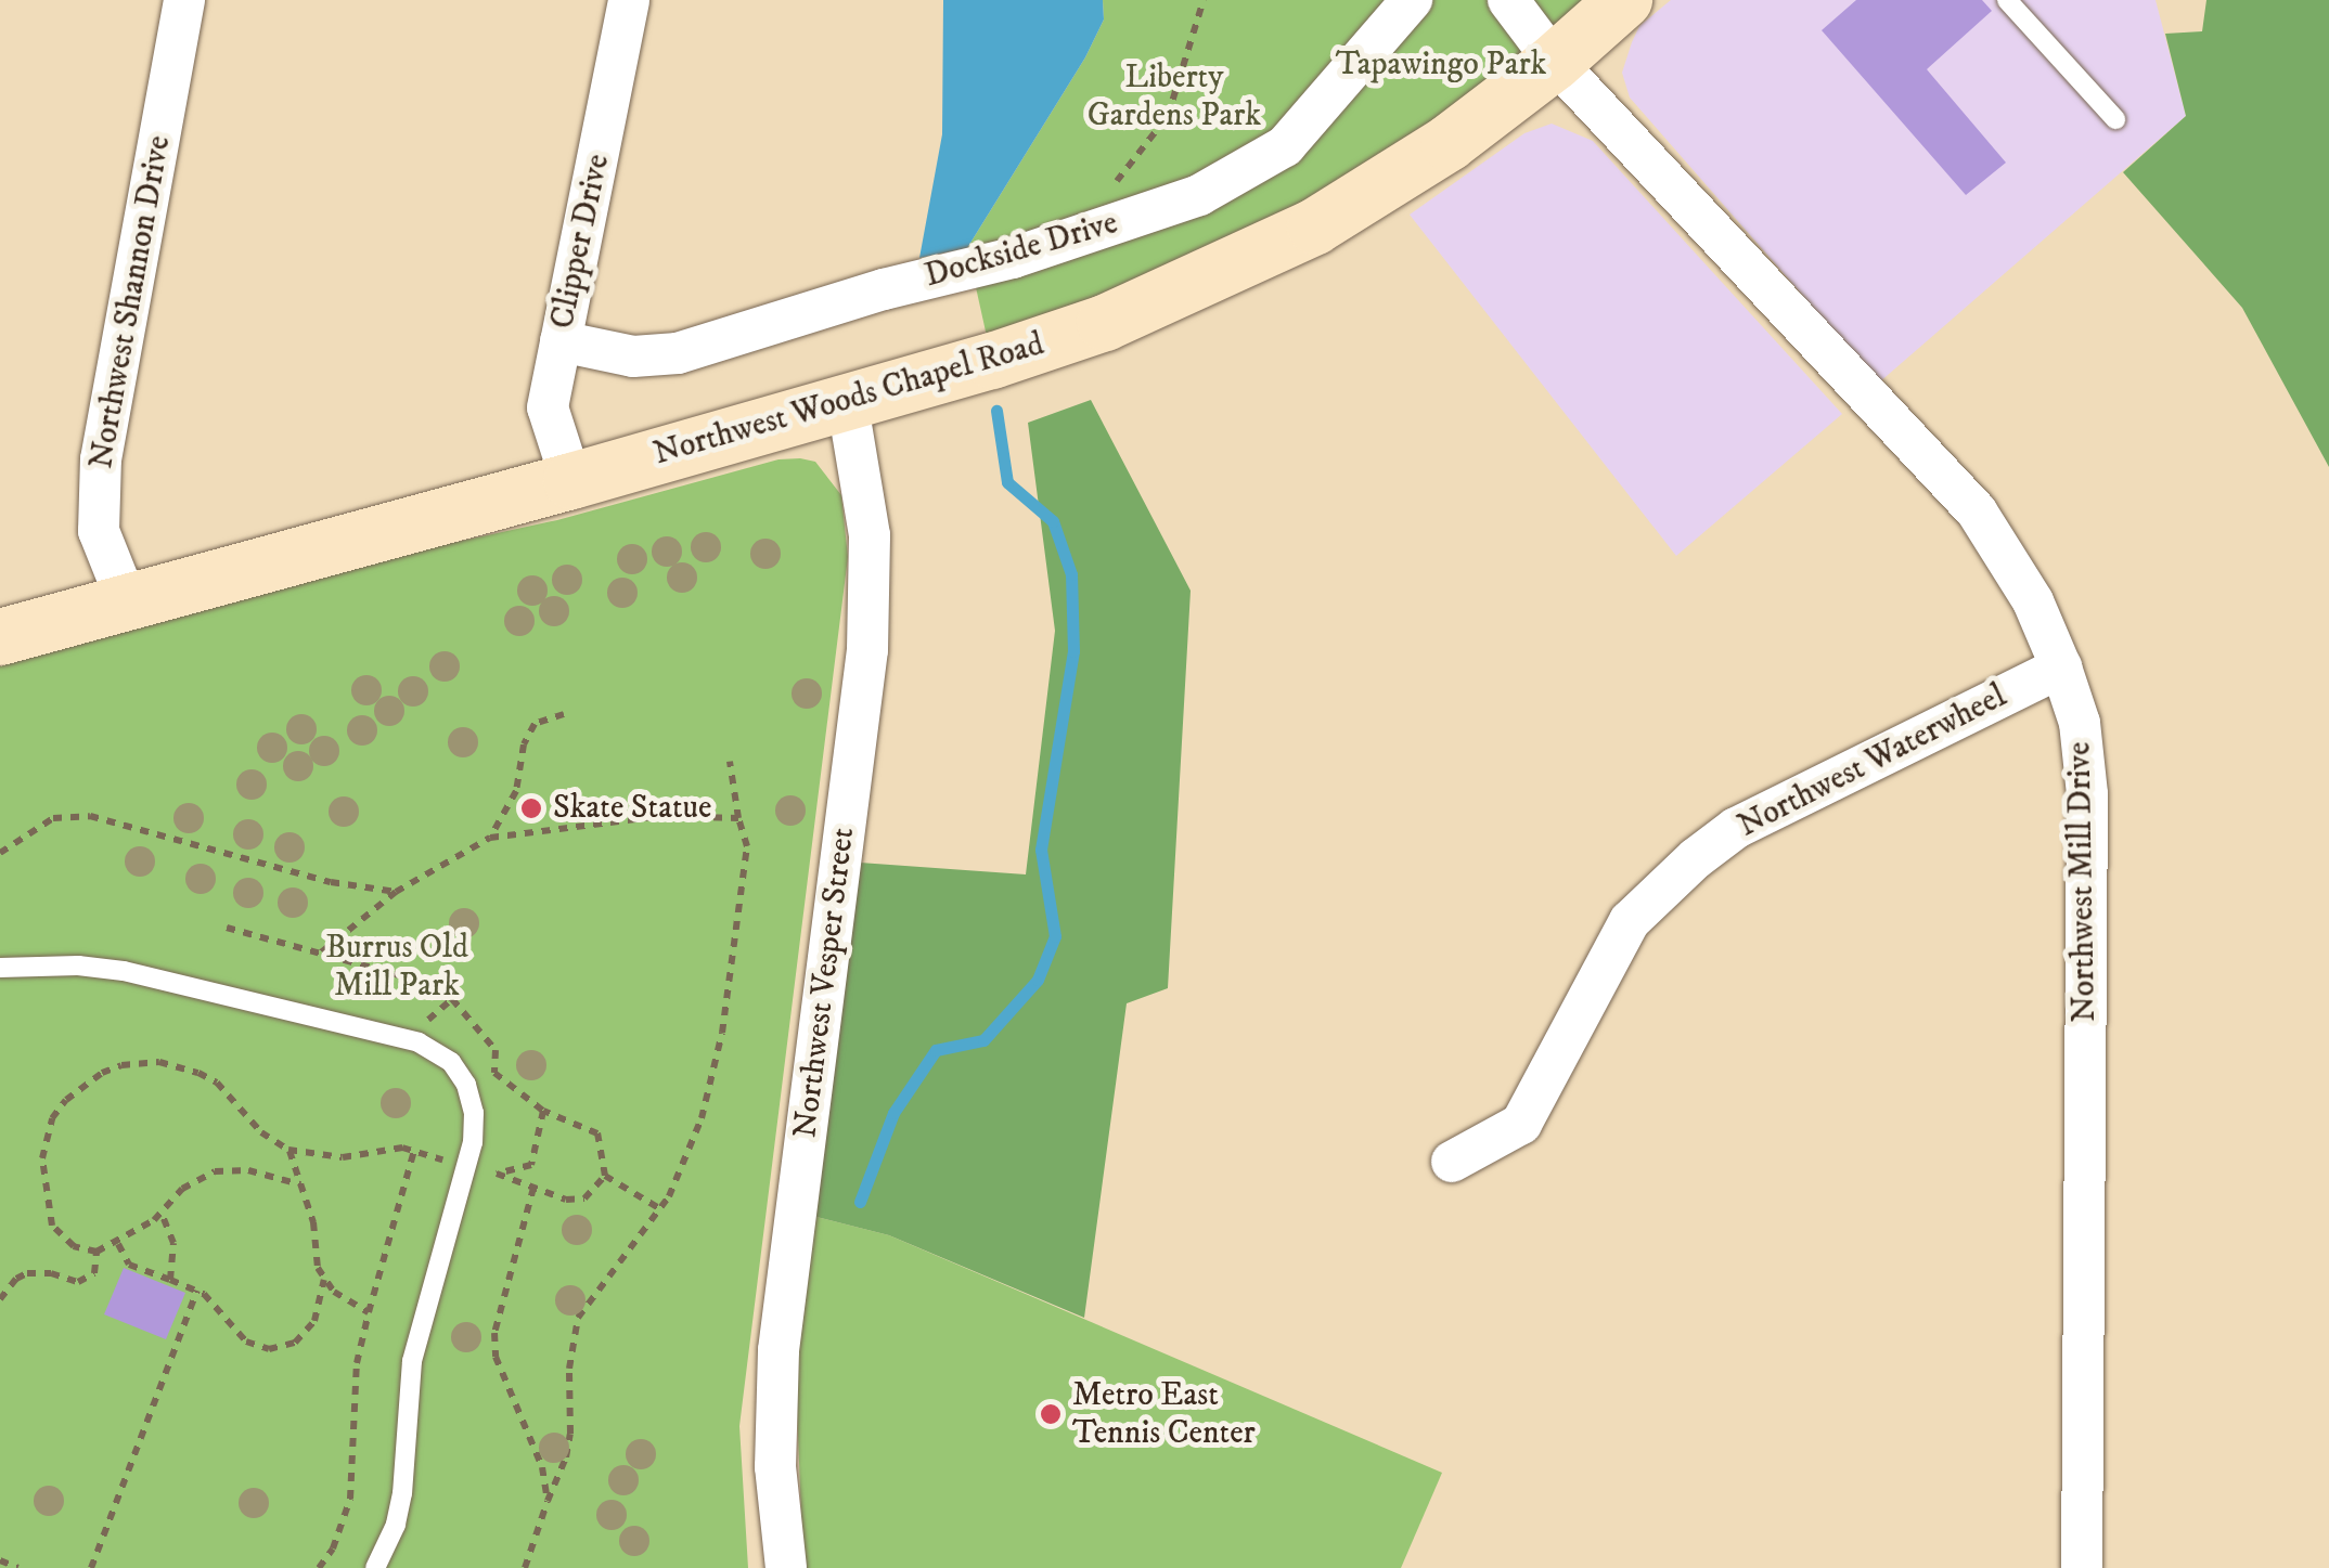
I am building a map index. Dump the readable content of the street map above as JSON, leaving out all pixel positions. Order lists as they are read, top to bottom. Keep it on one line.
{"streets":{"main road":["Northwest Woods Chapel Road"],"street":["Clipper Drive","Dockside Drive","Northwest Shannon Drive","Northwest Waterwheel","Northwest Mill Drive","Northwest Vesper Street"]},"crossings":[["Clipper Drive","Dockside Drive"],["Clipper Drive","Northwest Woods Chapel Road"],["Northwest Shannon Drive","Northwest Woods Chapel Road"],["Northwest Woods Chapel Road","Northwest Mill Drive"],["Northwest Woods Chapel Road","Northwest Vesper Street"],["Northwest Waterwheel","Northwest Mill Drive"]],"parks":["Tapawingo Park","Liberty Gardens Park","Burrus Old Mill Park"],"places":["Skate Statue","Metro East Tennis Center"]}
